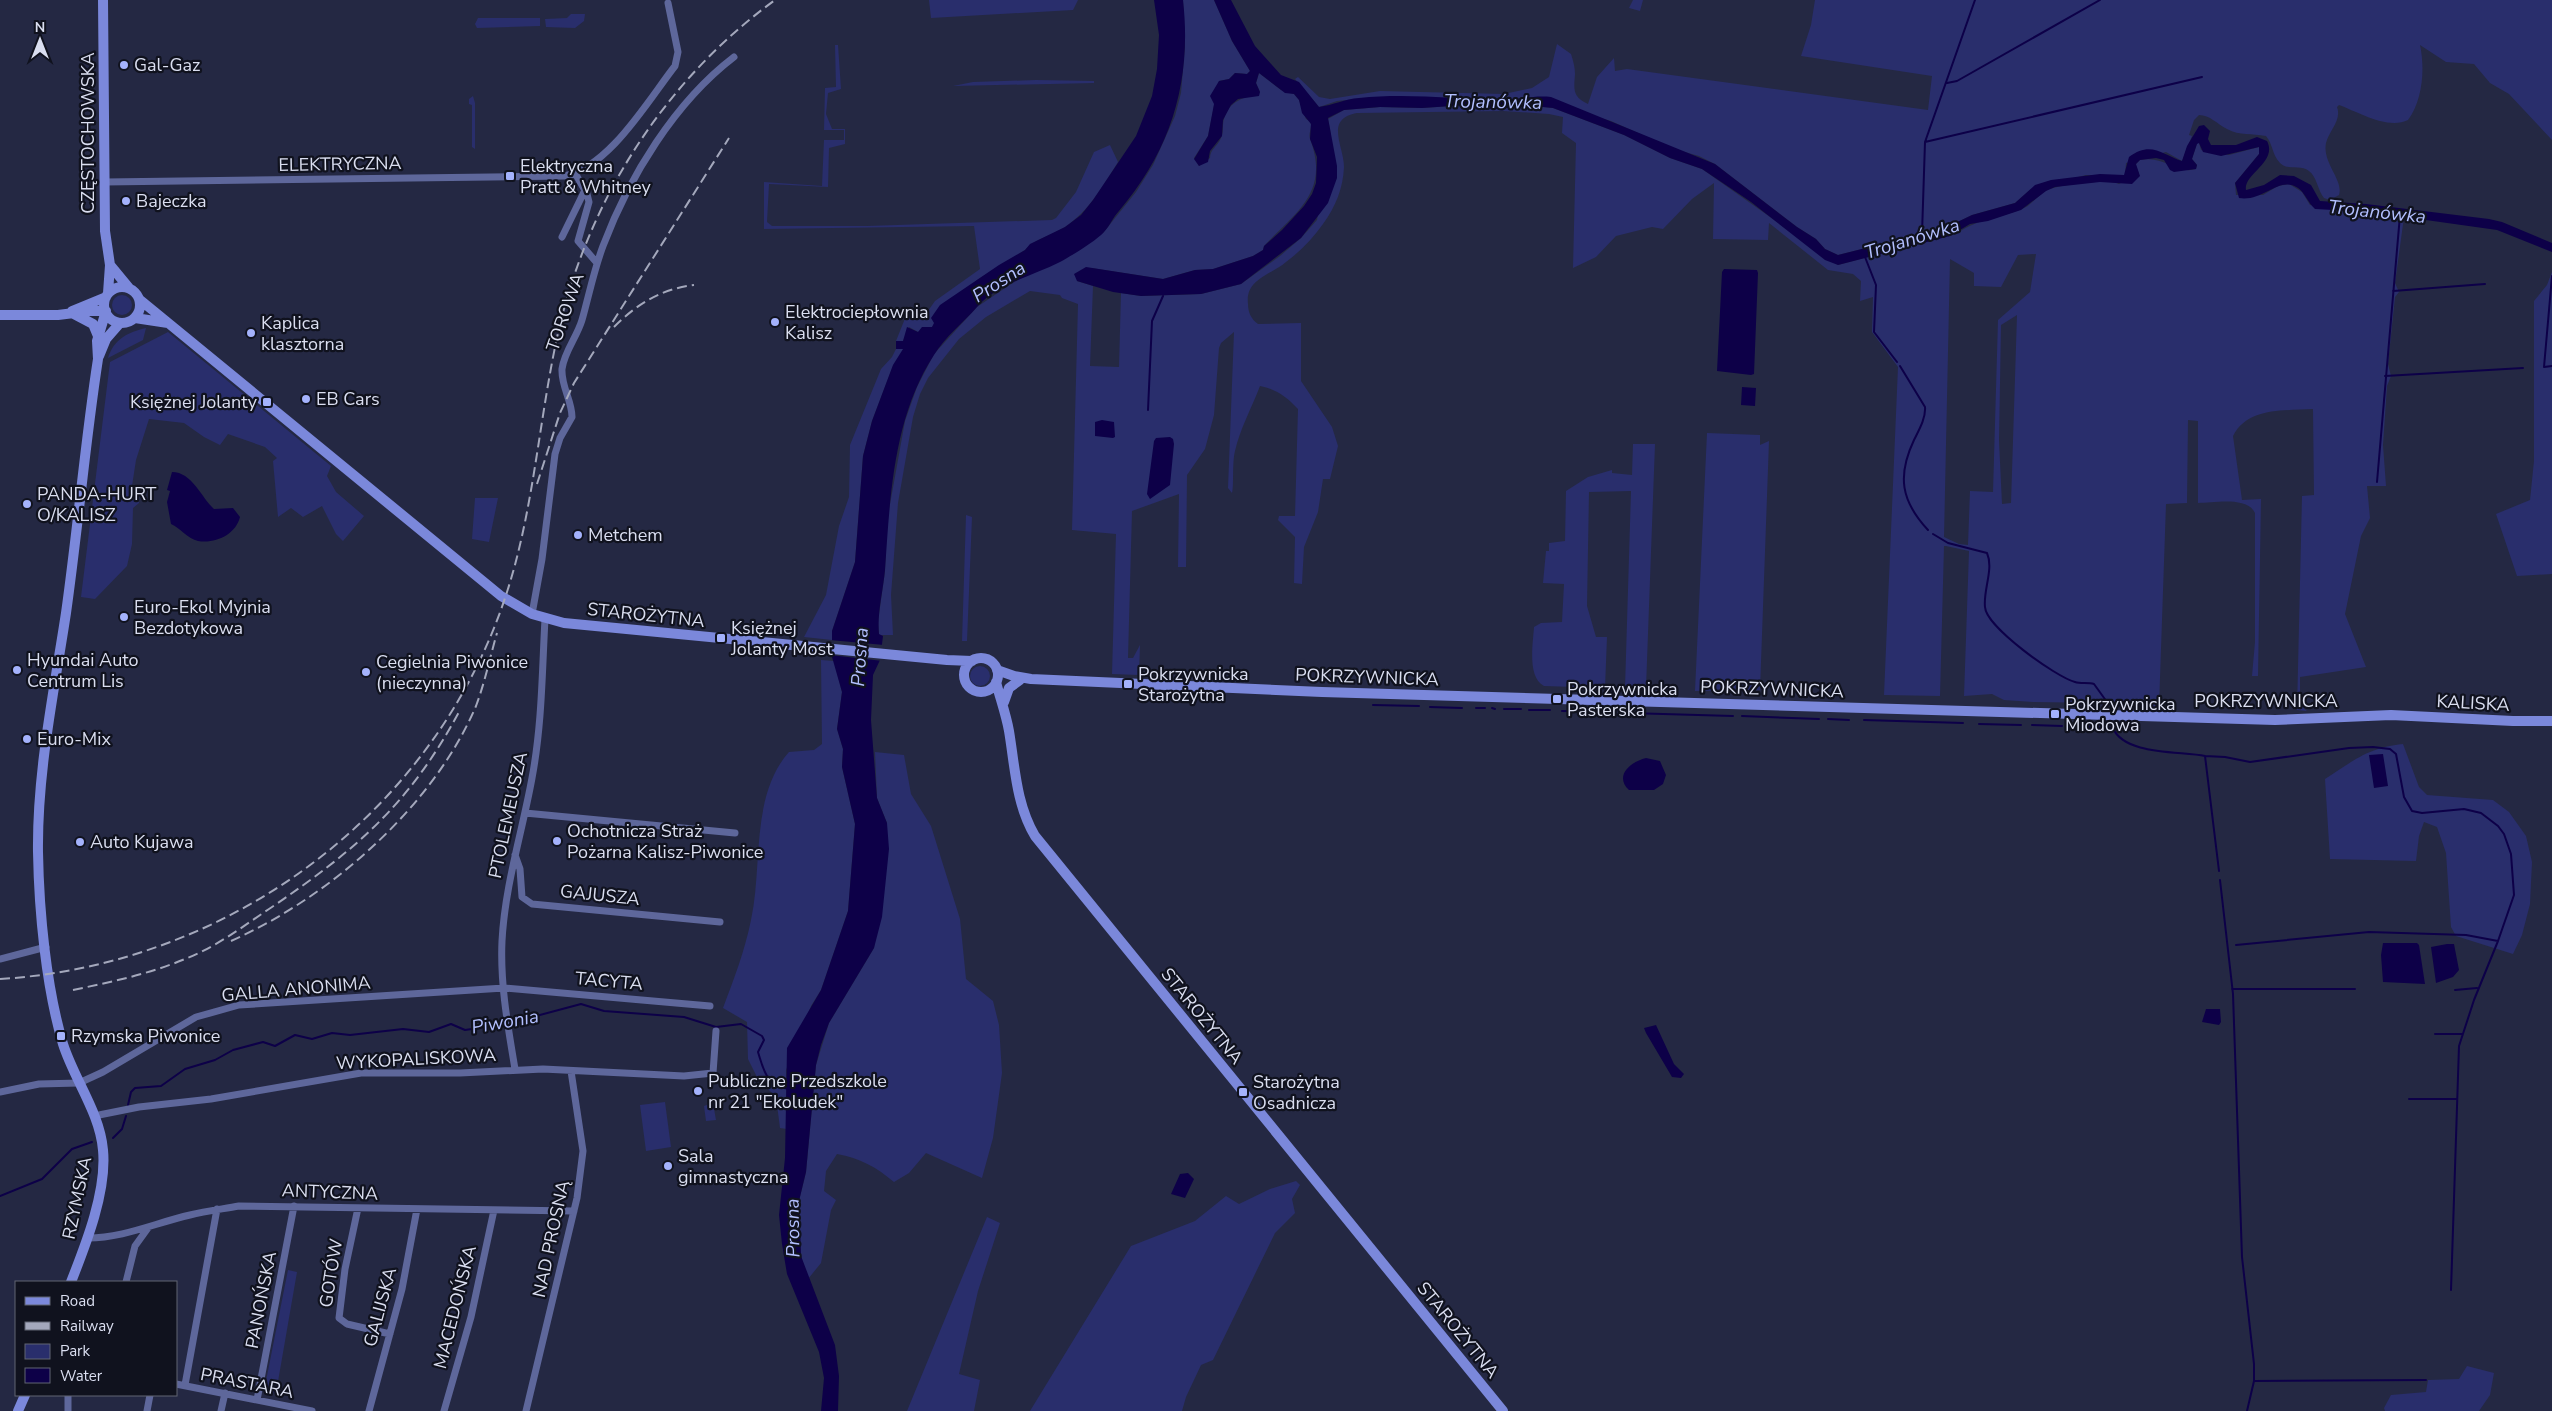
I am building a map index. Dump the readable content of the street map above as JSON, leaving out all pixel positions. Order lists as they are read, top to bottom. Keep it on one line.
{"streets":{"street":["CZĘSTOCHOWSKA","ELEKTRYCZNA","TOROWA","STAROŻYTNA","POKRZYWNICKA","KALISKA","PTOLEMEUSZA","GAJUSZA","TACYTA","GALLA ANONIMA","WYKOPALISKOWA","ANTYCZNA","RZYMSKA","NAD PROSNĄ","GOTÓW","PANOŃSKA","GALIJSKA","MACEDOŃSKA","PRASTARA"]},"crossings":[["CZĘSTOCHOWSKA","ELEKTRYCZNA"],["TOROWA","STAROŻYTNA"],["STAROŻYTNA","POKRZYWNICKA"],["STAROŻYTNA","PTOLEMEUSZA"],["POKRZYWNICKA","KALISKA"],["PTOLEMEUSZA","GAJUSZA"],["PTOLEMEUSZA","TACYTA"],["PTOLEMEUSZA","GALLA ANONIMA"],["PTOLEMEUSZA","WYKOPALISKOWA"],["TACYTA","GALLA ANONIMA"],["GALLA ANONIMA","RZYMSKA"],["WYKOPALISKOWA","RZYMSKA"],["WYKOPALISKOWA","NAD PROSNĄ"],["ANTYCZNA","RZYMSKA"],["ANTYCZNA","NAD PROSNĄ"],["ANTYCZNA","GOTÓW"],["ANTYCZNA","PANOŃSKA"],["ANTYCZNA","GALIJSKA"],["ANTYCZNA","MACEDOŃSKA"],["GOTÓW","GALIJSKA"],["PANOŃSKA","PRASTARA"]],"water":["Trojanówka","Prosna","Piwonia"],"places":{"other":["Gal-Gaz","Bajeczka","Elektrociepłownia Kalisz","Kaplica klasztorna","EB Cars","PANDA-HURT O/KALISZ","Metchem","Euro-Ekol Myjnia Bezdotykowa","Hyundai Auto Centrum Lis","Cegielnia Piwonice (nieczynna)","Euro-Mix","Ochotnicza Straż Pożarna Kalisz-Piwonice","Auto Kujawa","Publiczne Przedszkole nr 21 \"Ekoludek\"","Sala gimnastyczna"],"transit":["Elektryczna Pratt & Whitney","Księżnej Jolanty","Księżnej Jolanty Most","Pokrzywnicka Starożytna","Pokrzywnicka Pasterska","Pokrzywnicka Miodowa","Rzymska Piwonice","Starożytna Osadnicza"]},"legend":["Road","Railway","Park","Water"],"north":"top"}
